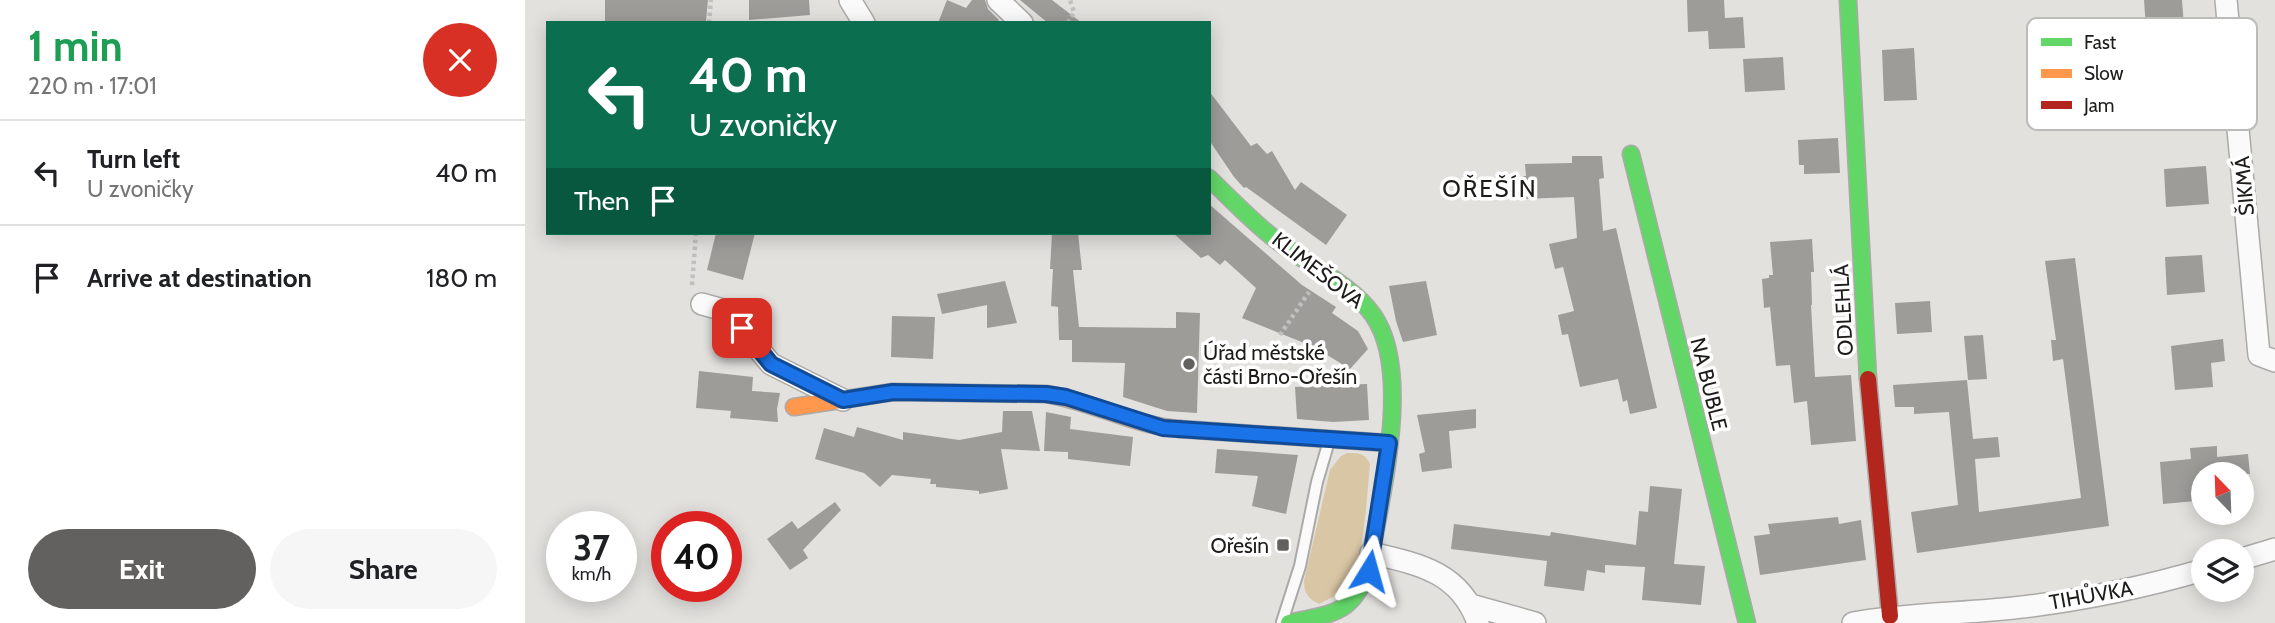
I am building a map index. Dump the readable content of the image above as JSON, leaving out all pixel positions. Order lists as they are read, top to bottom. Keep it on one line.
{"streets":{"street":["ŠIKMÁ","KLIMEŠOVA","ODLEHLÁ","NA BUBLE","TIHŮVKA"]},"crossings":[["ODLEHLÁ","TIHŮVKA"]],"districts":["OŘEŠÍN"],"places":{"other":["Úřad městské části Brno-Ořešín"],"transit":["Ořešín"]},"legend":["Fast","Slow","Jam"],"north":"top left","page":{"heading":["1 min","220 m · 17:01"],"turn":["40 m","U zvoničky"],"list":[{"name":"Turn left","note":"U zvoničky","value":"40 m"},{"name":"Arrive at destination","value":"180 m"}],"then":"Then","speed":"37 km/h","limit":"40","buttons":["Exit","Share"]}}
